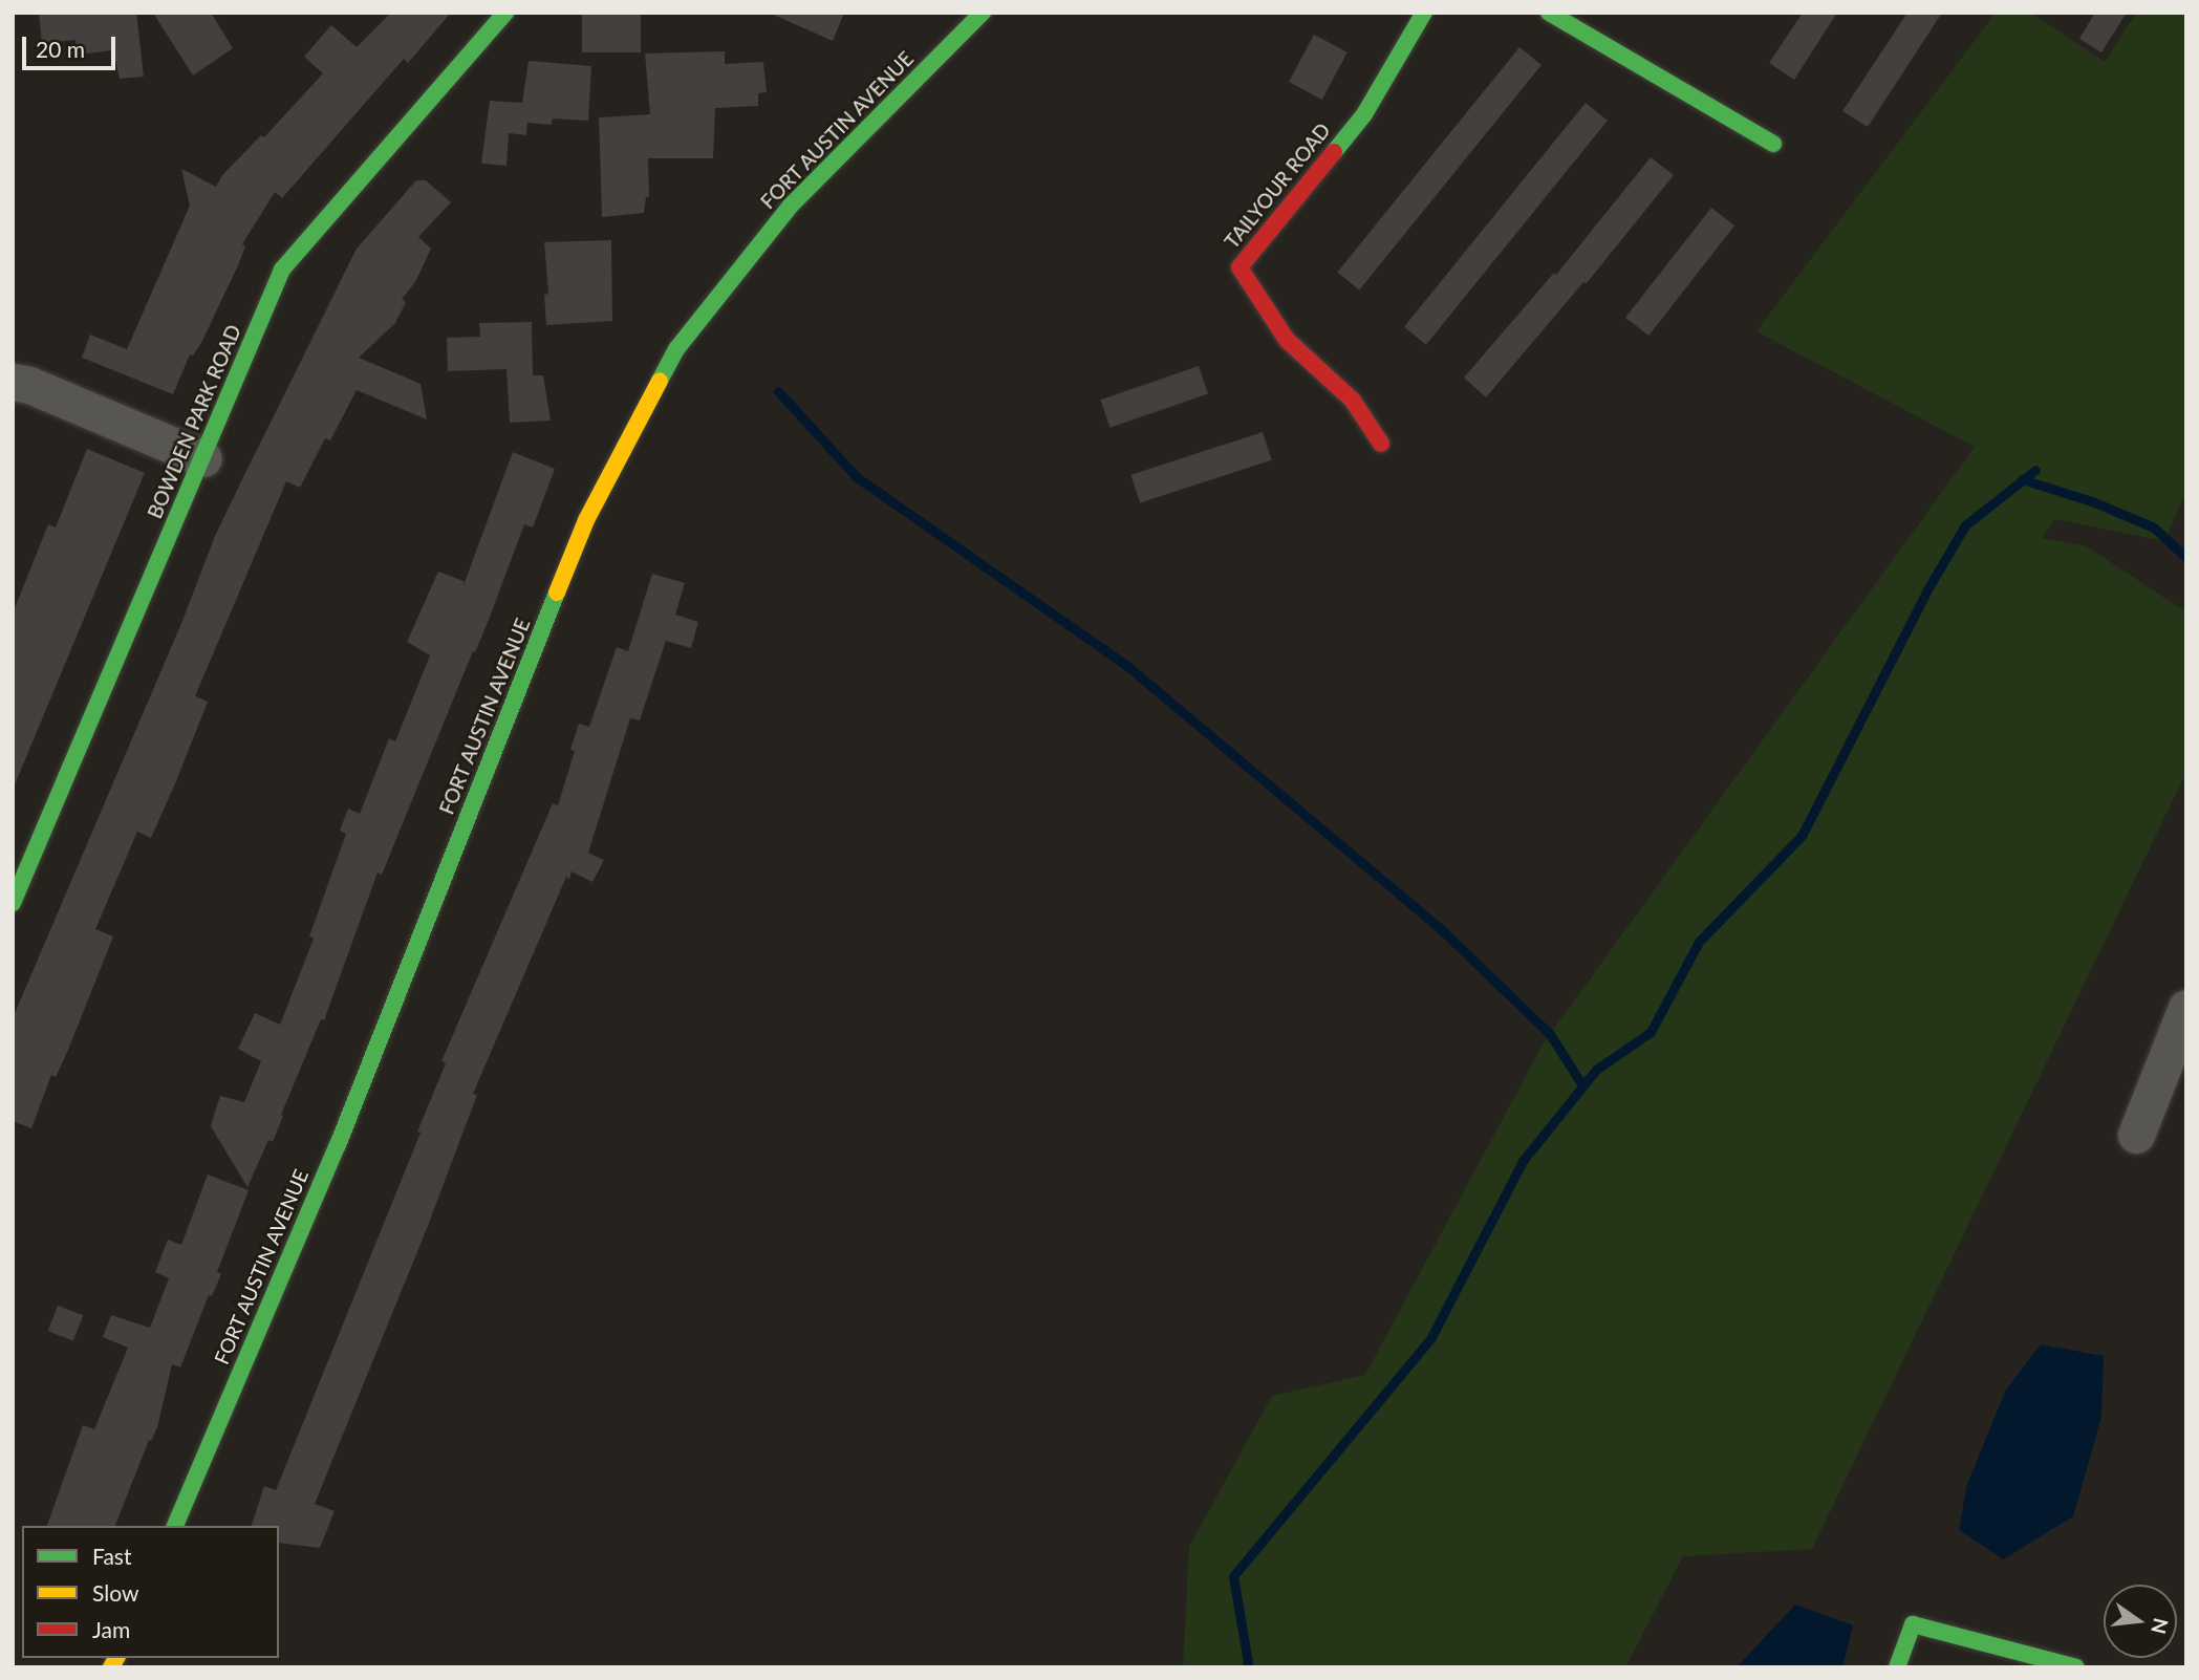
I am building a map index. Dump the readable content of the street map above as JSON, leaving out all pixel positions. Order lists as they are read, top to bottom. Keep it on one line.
{"streets":{"street":["FORT AUSTIN AVENUE","TAILYOUR ROAD","BOWDEN PARK ROAD"]},"legend":["Fast","Slow","Jam"],"scale_bar":"20 m","north":"right"}
